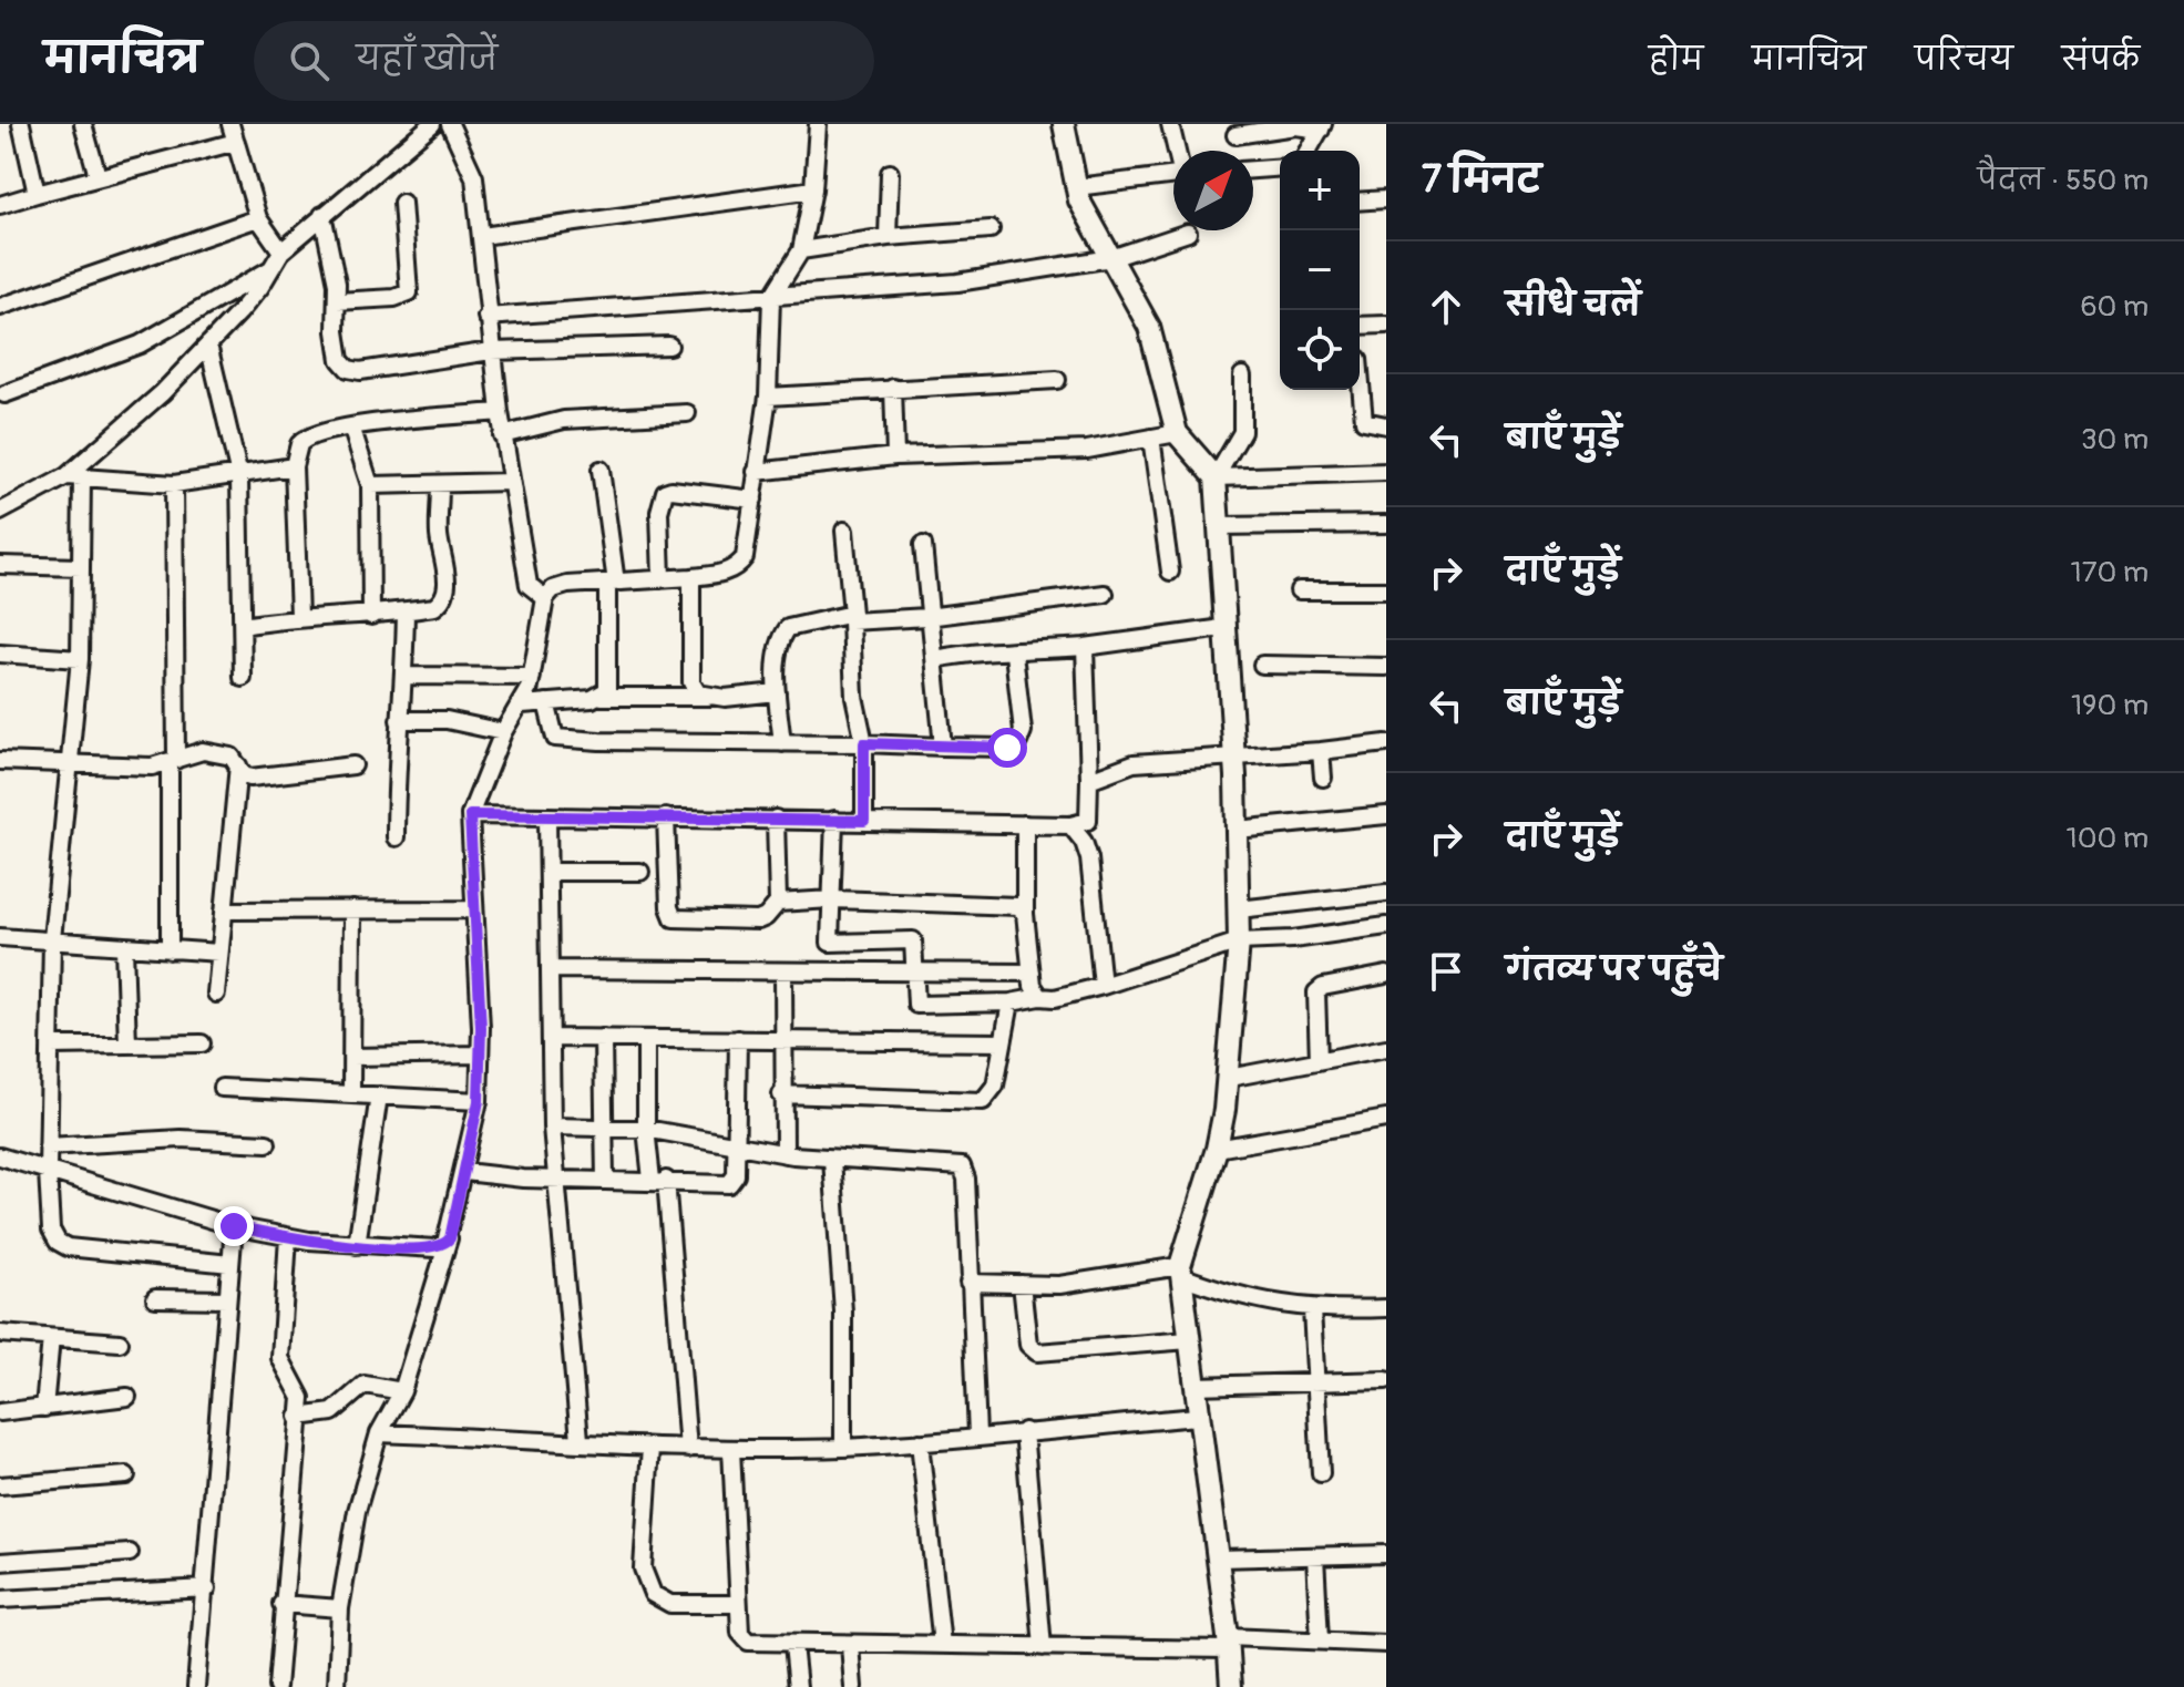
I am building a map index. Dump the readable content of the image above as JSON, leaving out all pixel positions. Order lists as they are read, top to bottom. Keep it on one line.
{"north":"top right","page":{"header":"मानचित्र","search":"यहाँ खोजें","nav":["होम","मानचित्र","परिचय","संपर्क"],"heading":["7 मिनट","पैदल · 550 m"],"map_buttons":["+","−"],"list":[["सीधे चलें","60 m"],["बाएँ मुड़ें","30 m"],["दाएँ मुड़ें","170 m"],["बाएँ मुड़ें","190 m"],["दाएँ मुड़ें","100 m"],"गंतव्य पर पहुँचे"]}}
